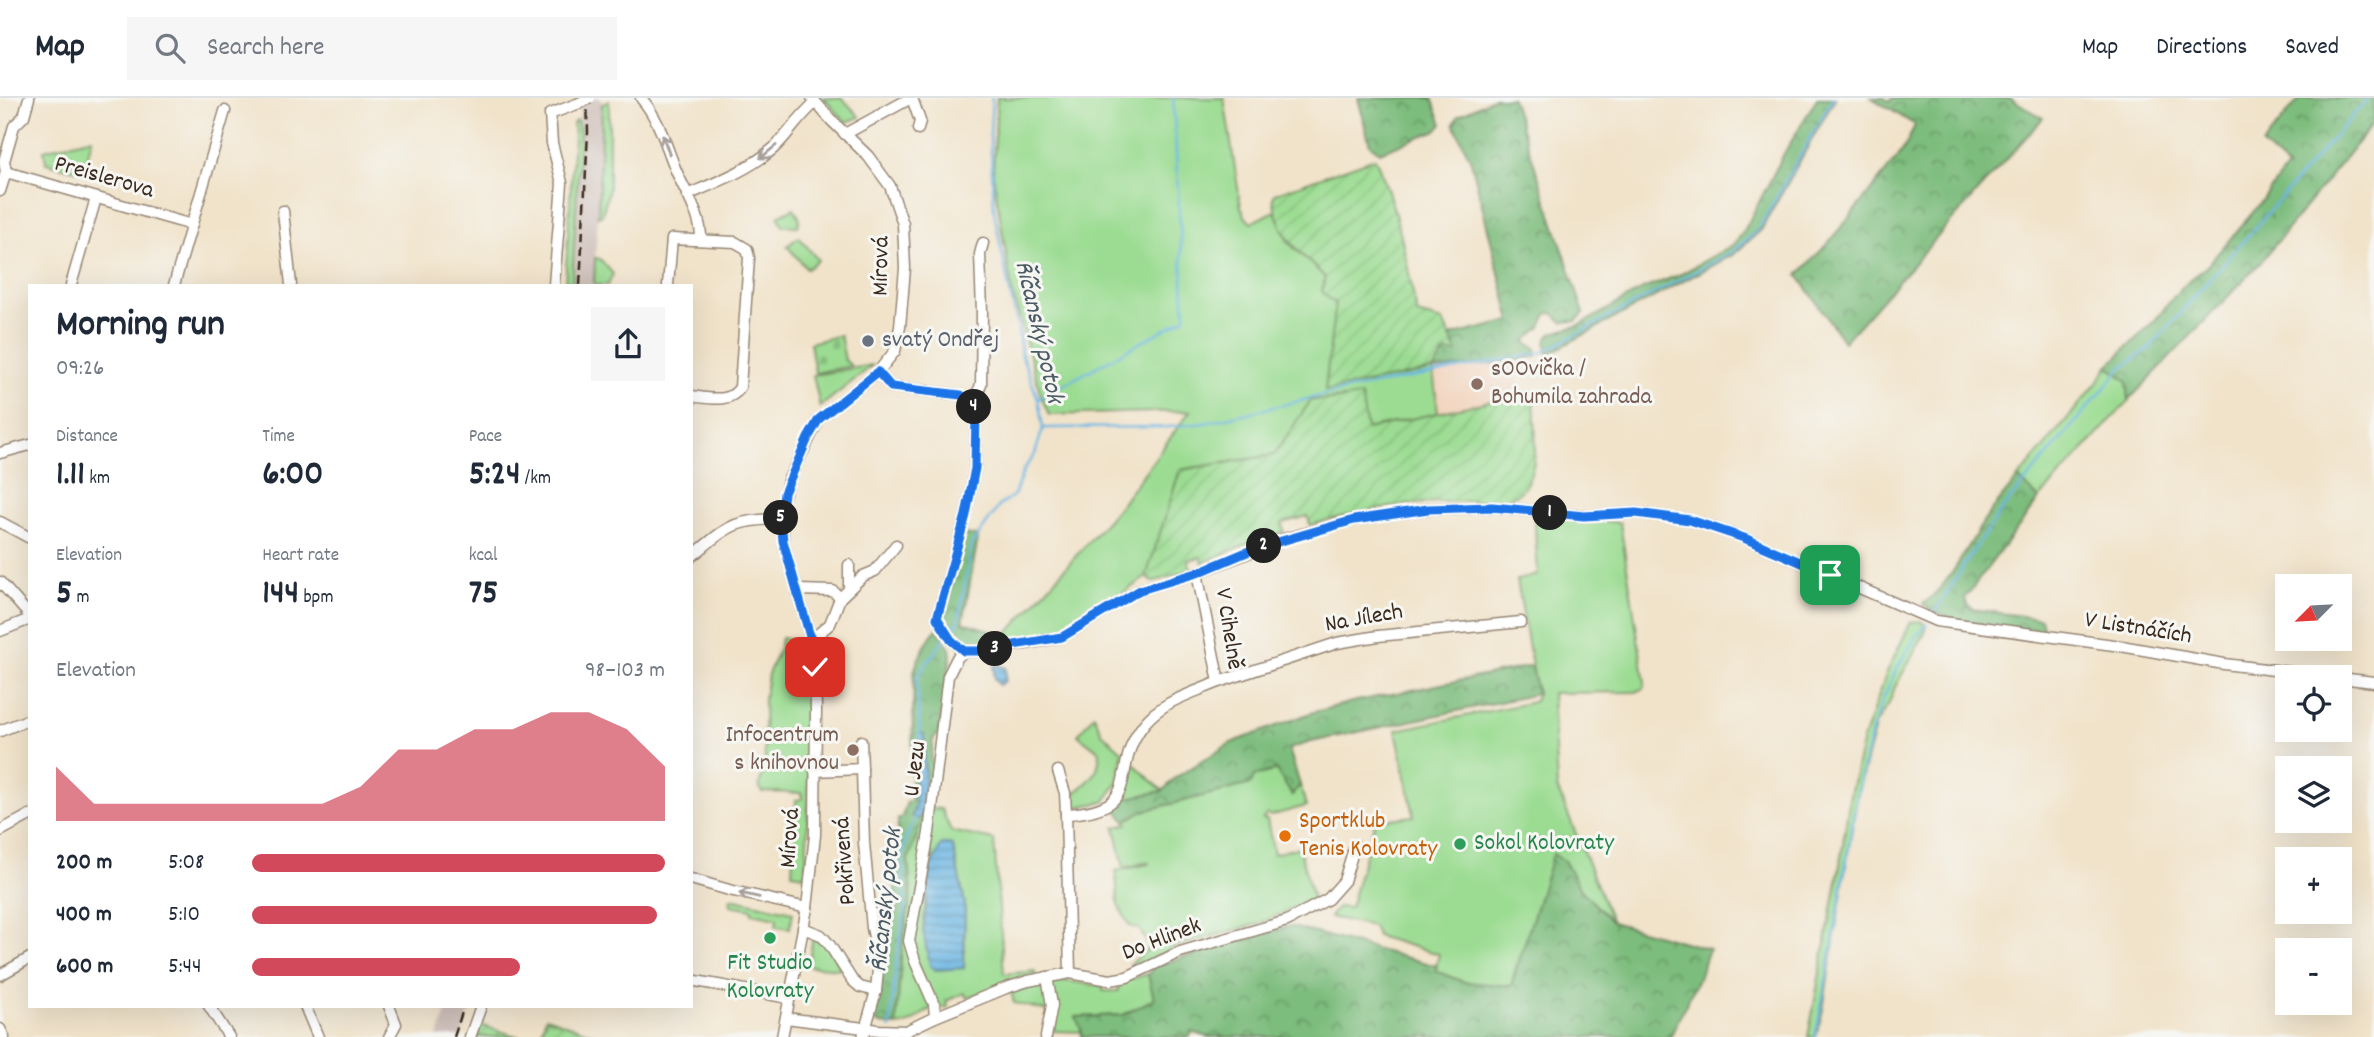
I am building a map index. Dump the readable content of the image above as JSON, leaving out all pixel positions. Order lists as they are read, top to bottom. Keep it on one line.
{"streets":{"street":["Preislerova","Mírová","Na Jílech","V Cihelně","V Listnáčích","U Jezu","Pokřivená","Do Hlinek"]},"crossings":[["Mírová","Pokřivená"],["Mírová","Do Hlinek"],["Na Jílech","V Cihelně"],["V Cihelně","V Listnáčích"],["V Listnáčích","U Jezu"],["U Jezu","Do Hlinek"],["Pokřivená","Do Hlinek"]],"water":["Říčanský potok"],"places":["svatý Ondřej","sOOvička / Bohumila zahrada","Infocentrum s knihovnou","Sportklub Tenis Kolovraty","Sokol Kolovraty","Fit Studio Kolovraty"],"north":"bottom left","page":{"header":"Map","search":"Search here","nav":["Map","Directions","Saved"],"heading":["Morning run","09:26"],"pins":["4","1","5","2","3"],"stats":[["Distance","1.11 km"],["Time","6:00"],["Pace","5:24 /km"],["Elevation","5 m"],["Heart rate","144 bpm"],["kcal","75"]],"map_buttons":["+","−"],"chart":["Elevation","98–103 m"],"list":[{"name":"200 m","note":"5:08"},{"name":"400 m","note":"5:10"},{"name":"600 m","note":"5:44"}]}}
